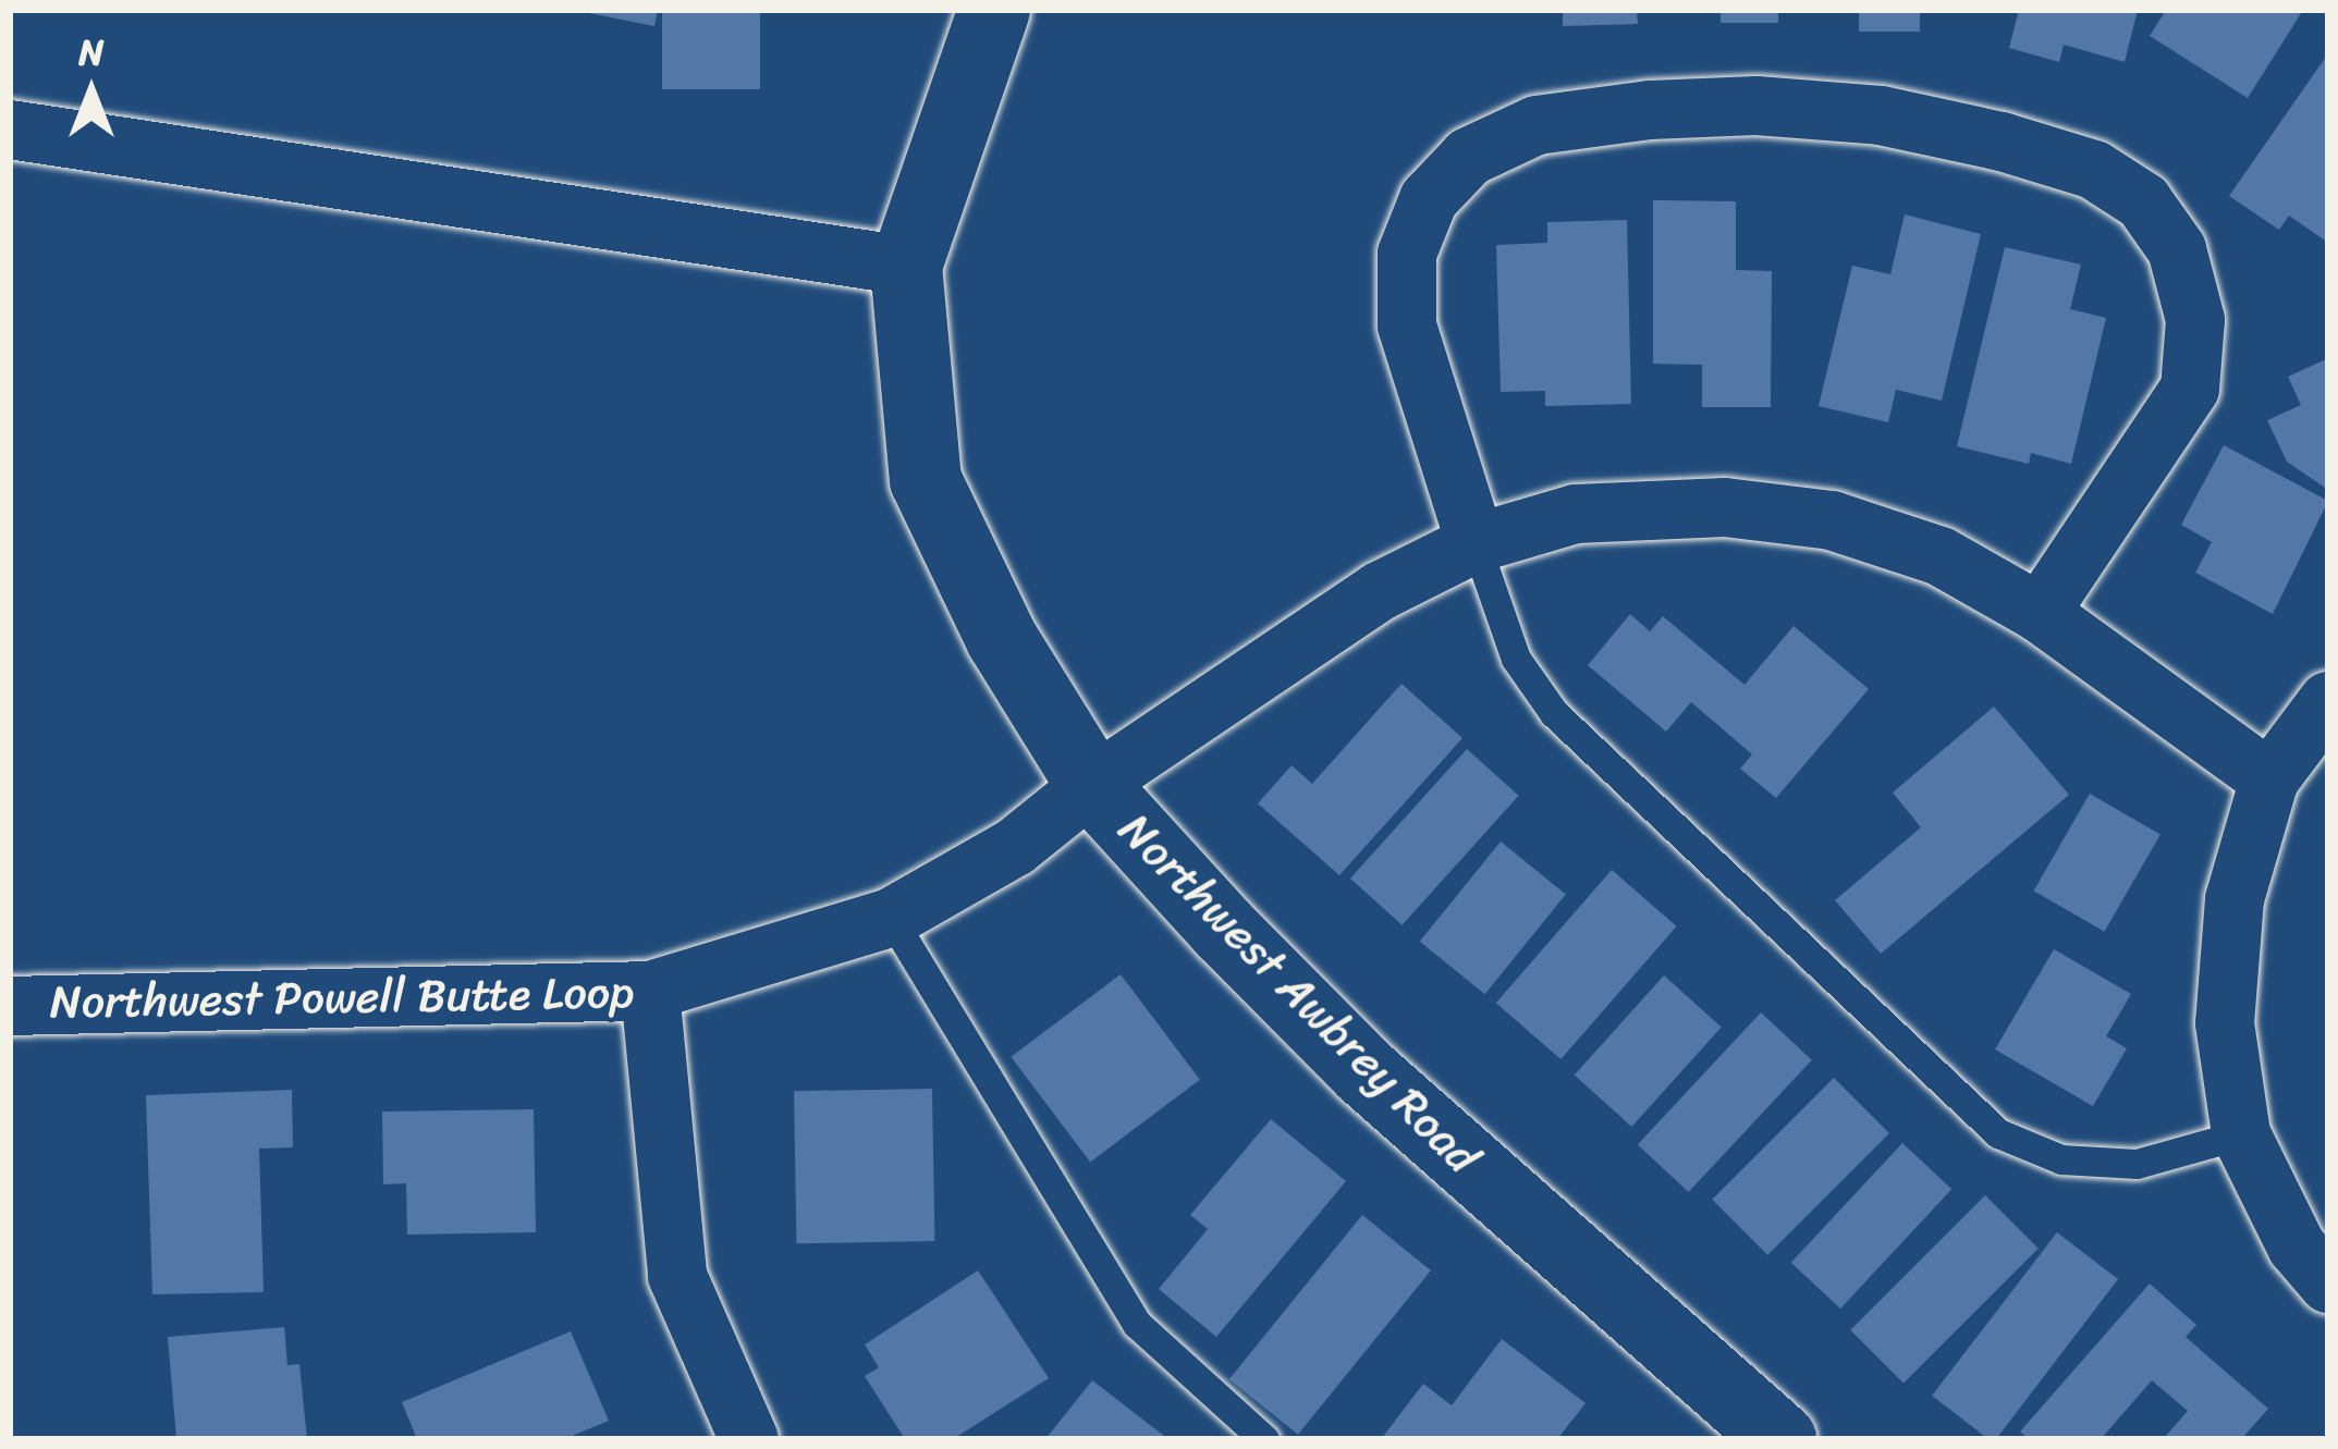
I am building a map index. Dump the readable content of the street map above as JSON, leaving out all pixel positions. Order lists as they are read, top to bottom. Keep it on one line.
{"streets":{"street":["Northwest Awbrey Road","Northwest Powell Butte Loop"]},"crossings":[["Northwest Awbrey Road","Northwest Powell Butte Loop"]],"north":"top"}
